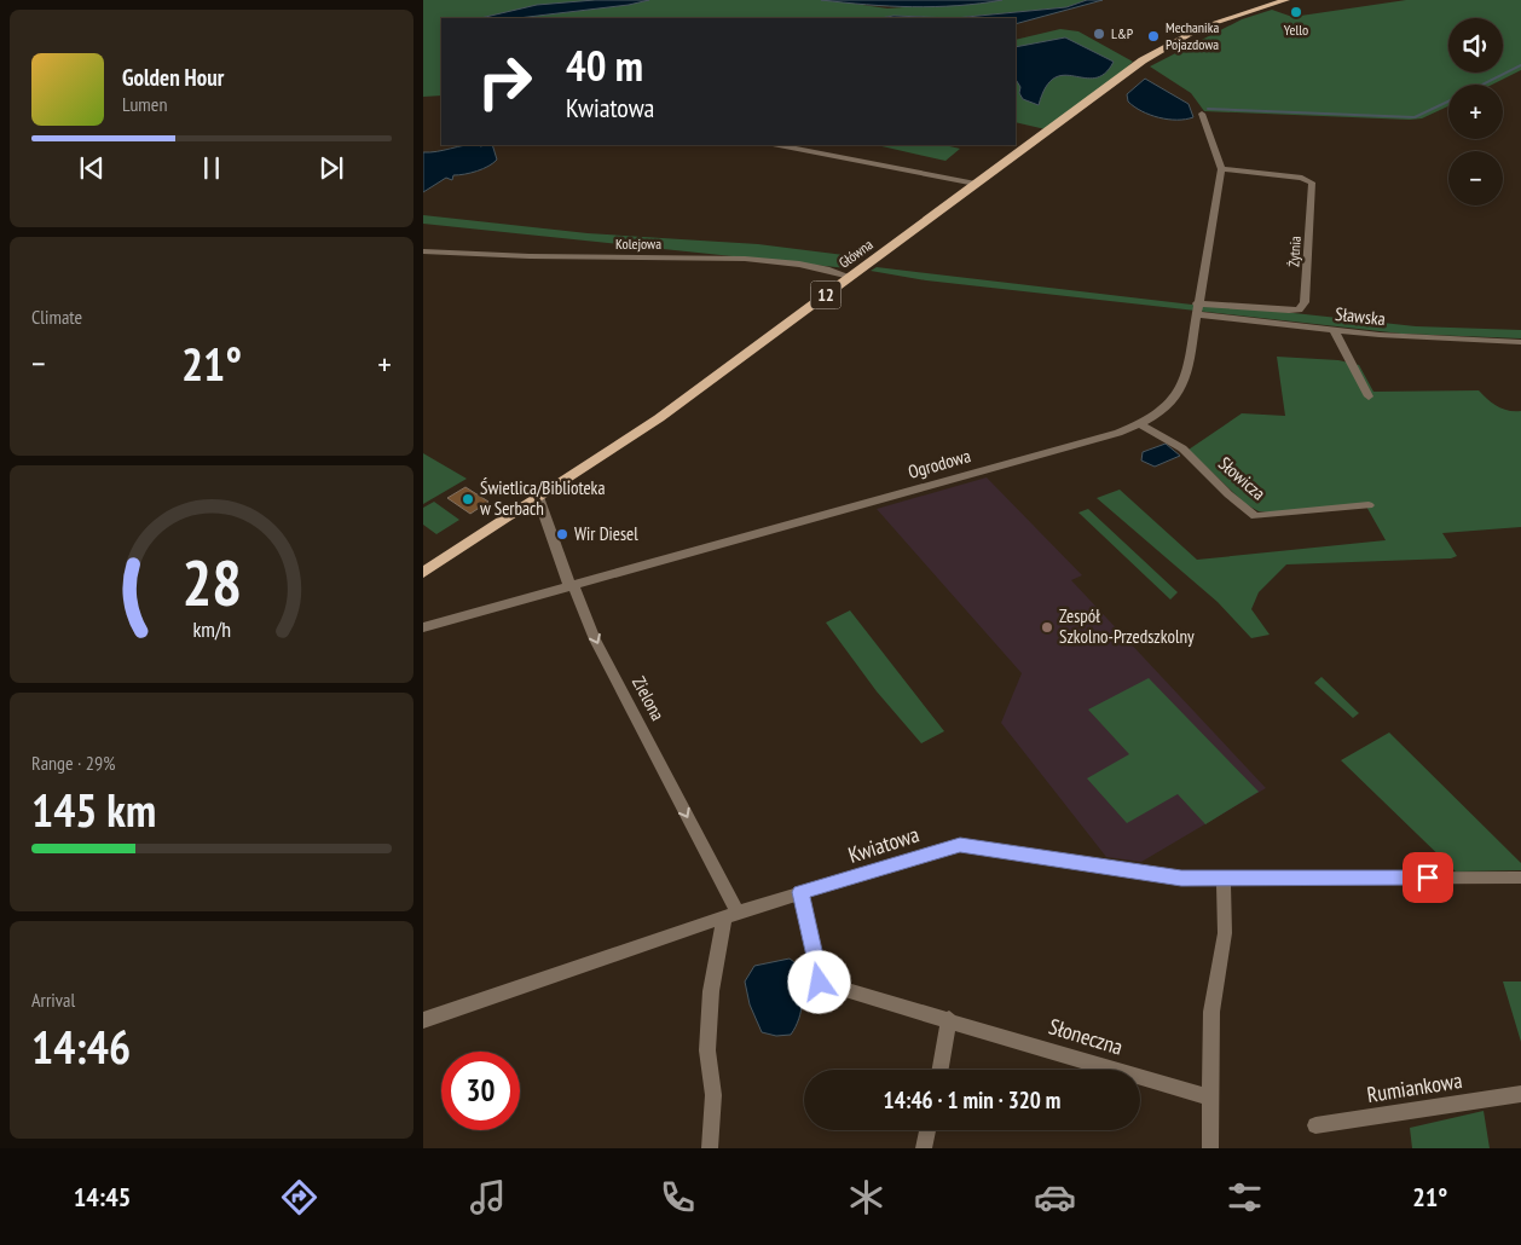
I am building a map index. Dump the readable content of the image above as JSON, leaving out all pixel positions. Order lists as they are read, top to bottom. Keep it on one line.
{"streets":{"main road":["Główna","12"],"street":["Kolejowa","Żytnia","Sławska","Ogrodowa","Słowicza","Zielona","Kwiatowa","Słoneczna","Rumiankowa"]},"crossings":[["Kolejowa","Główna"],["Żytnia","Sławska"],["Żytnia","Ogrodowa"],["Główna","Zielona"],["Sławska","Ogrodowa"],["Ogrodowa","Słowicza"],["Ogrodowa","Zielona"],["Zielona","Kwiatowa"],["Kwiatowa","Słoneczna"]],"one_way":["Zielona"],"places":["Yello","L&P","Mechanika Pojazdowa","Świetlica/Biblioteka w Serbach","Wir Diesel","Zespół Szkolno-Przedszkolny"],"page":{"map_buttons":["+","−"],"turn":["40 m","Kwiatowa"],"song":["Golden Hour","Lumen"],"tile":["Climate",["Range · 29%","145 km"],["Arrival","14:46"]],"heat":["−","21°","+"],"limit":"30","trip":"14:46 · 1 min · 320 m","tabs":["14:45","21°"],"gauge":["28","km/h"]}}
